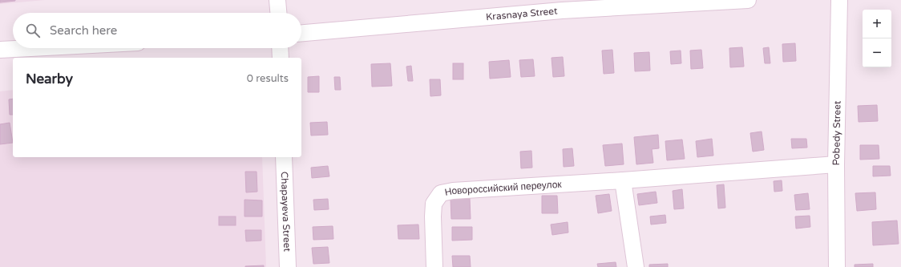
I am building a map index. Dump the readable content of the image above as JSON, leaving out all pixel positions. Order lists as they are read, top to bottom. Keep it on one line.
{"streets":{"street":["Krasnaya Street","Pobedy Street","Новороссийский переулок","Chapayeva Street"]},"crossings":[["Pobedy Street","Новороссийский переулок"]],"page":{"map_buttons":["+","−"],"search":"Search here","heading":["Nearby","0 results"]}}
